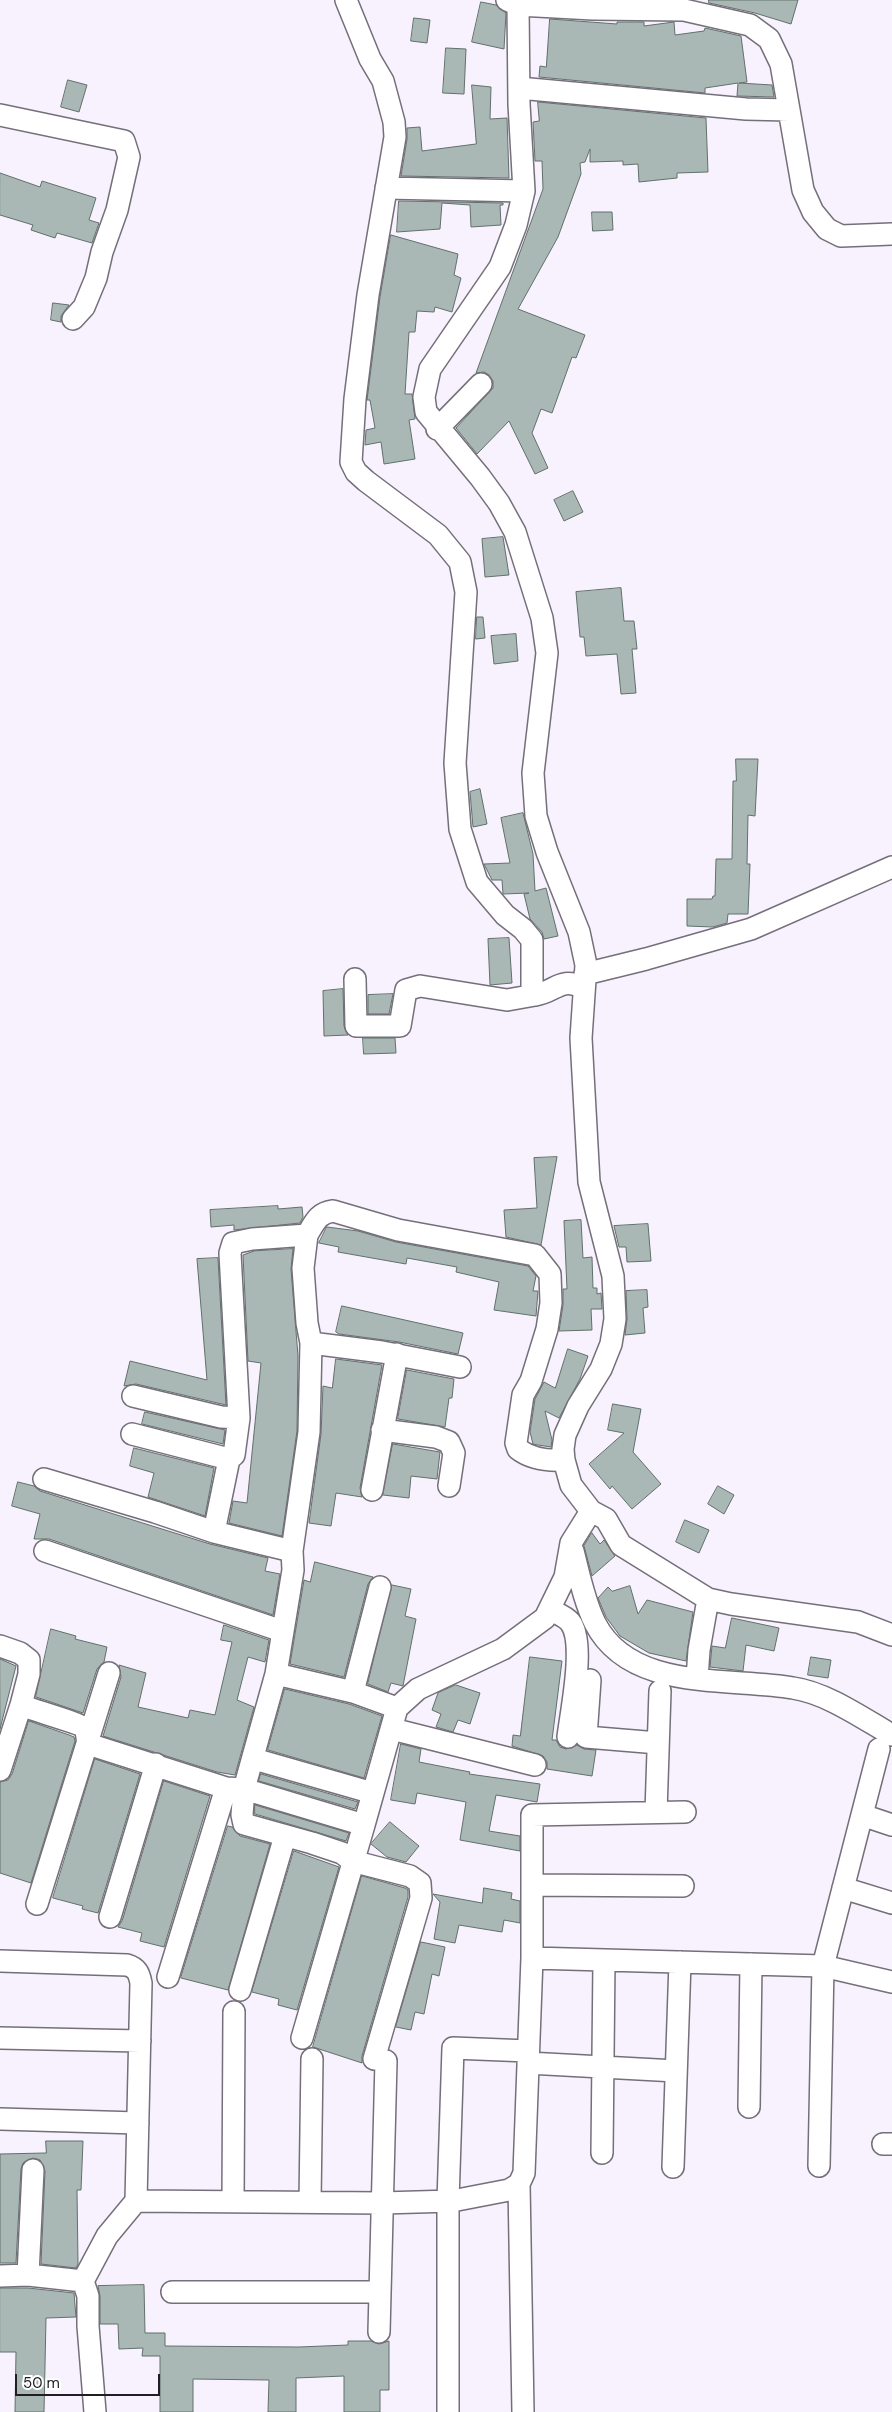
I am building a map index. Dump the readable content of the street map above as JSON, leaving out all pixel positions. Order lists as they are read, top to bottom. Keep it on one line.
{"scale_bar":"50 m"}
